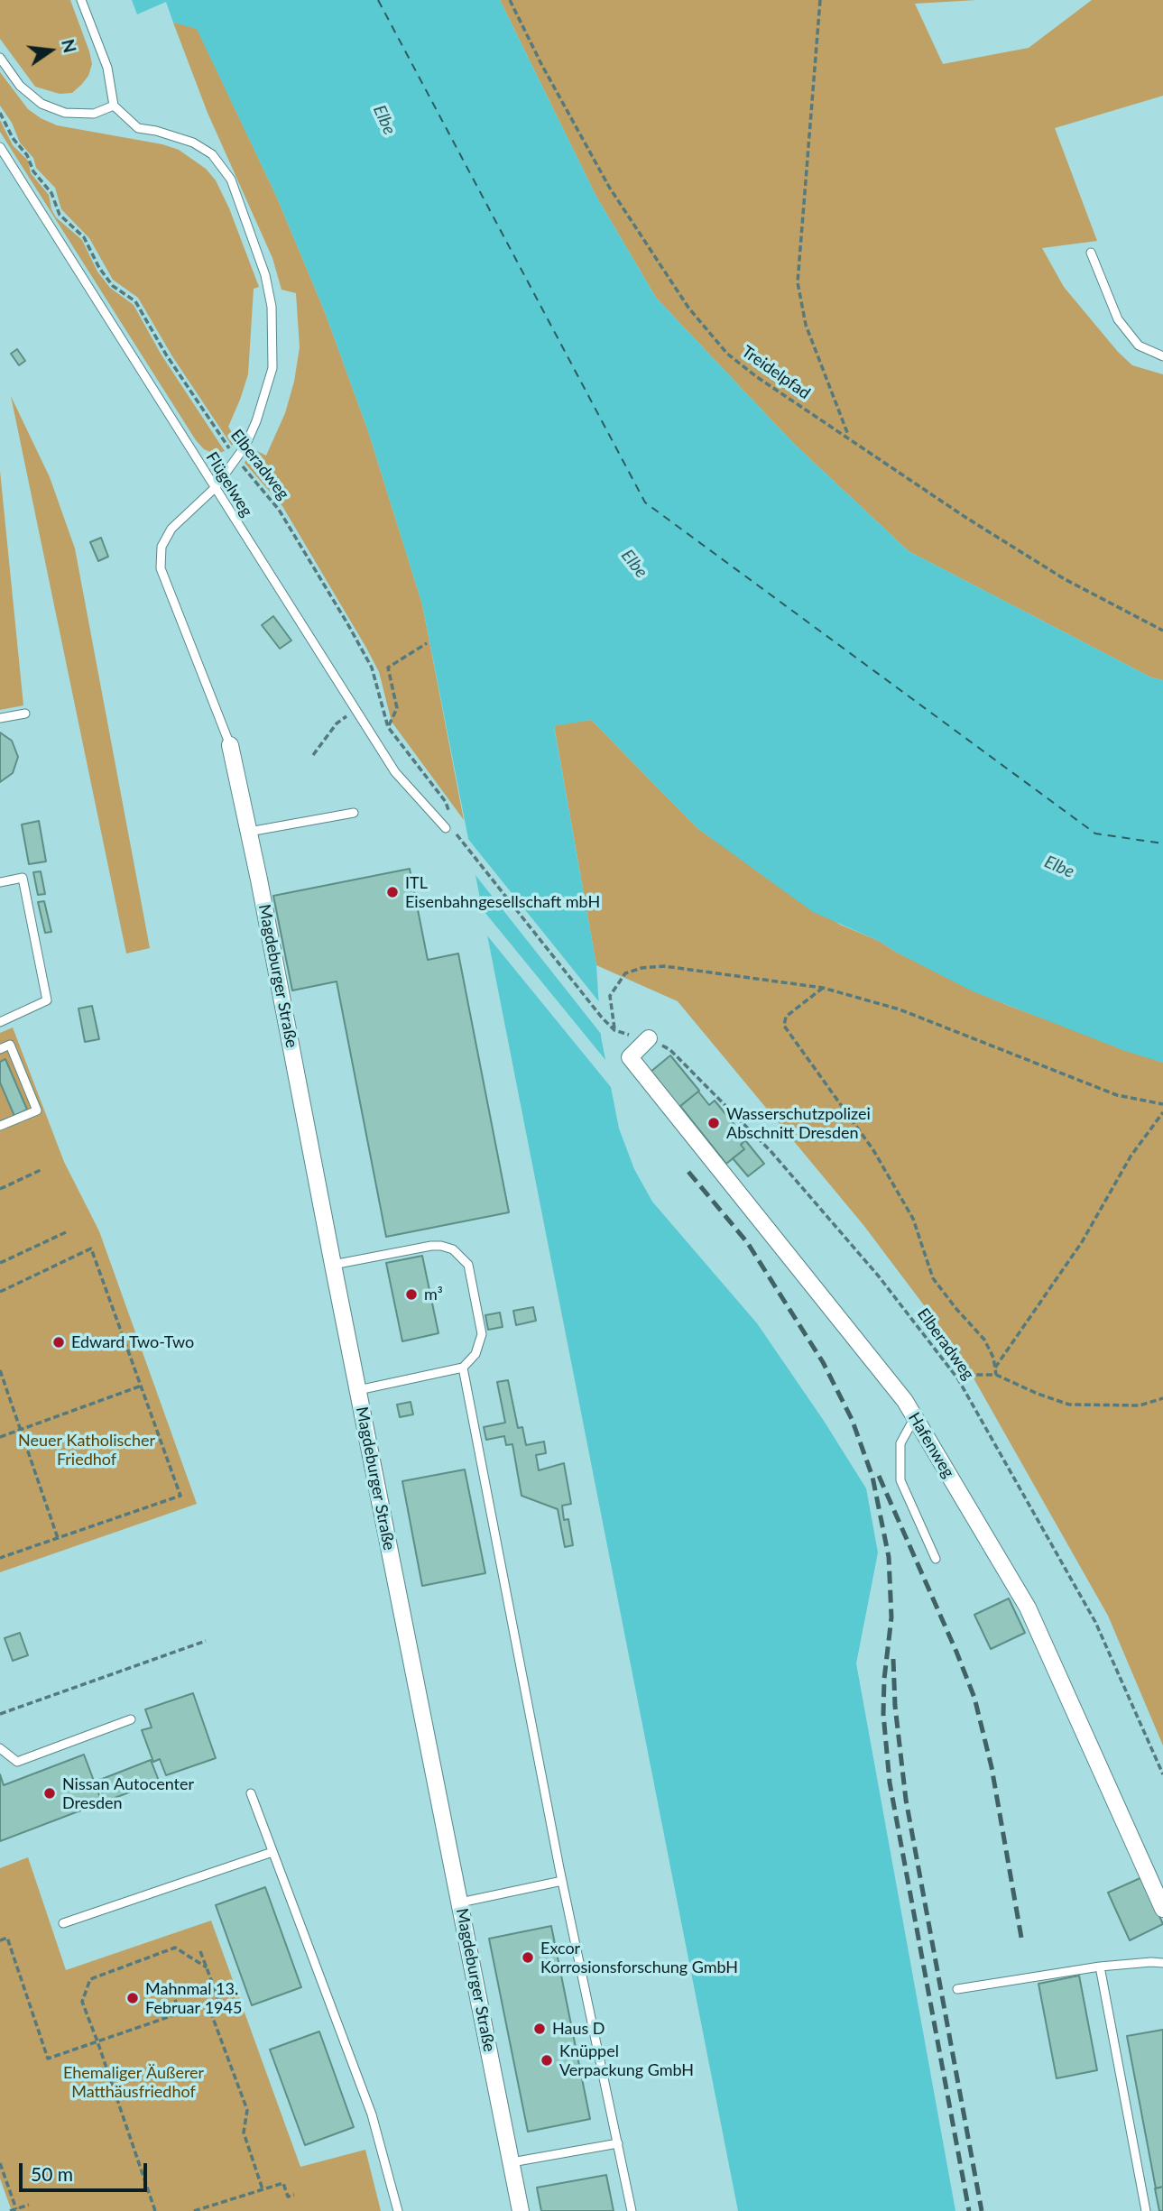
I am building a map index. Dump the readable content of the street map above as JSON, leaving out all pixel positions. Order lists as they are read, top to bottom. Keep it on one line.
{"streets":{"street":["Magdeburger Straße","Hafenweg"],"lane":["Flügelweg"],"path":["Treidelpfad","Elberadweg"]},"crossings":[["Elberadweg","Hafenweg"]],"water":["Elbe"],"parks":["Neuer Katholischer Friedhof","Ehemaliger Äußerer Matthäusfriedhof"],"places":["ITL Eisenbahngesellschaft mbH","Wasserschutzpolizei Abschnitt Dresden","m³","Edward Two-Two","Nissan Autocenter Dresden","Excor Korrosionsforschung GmbH","Mahnmal 13. Februar 1945","Haus D","Knüppel Verpackung GmbH"],"scale_bar":"50 m","north":"right"}
